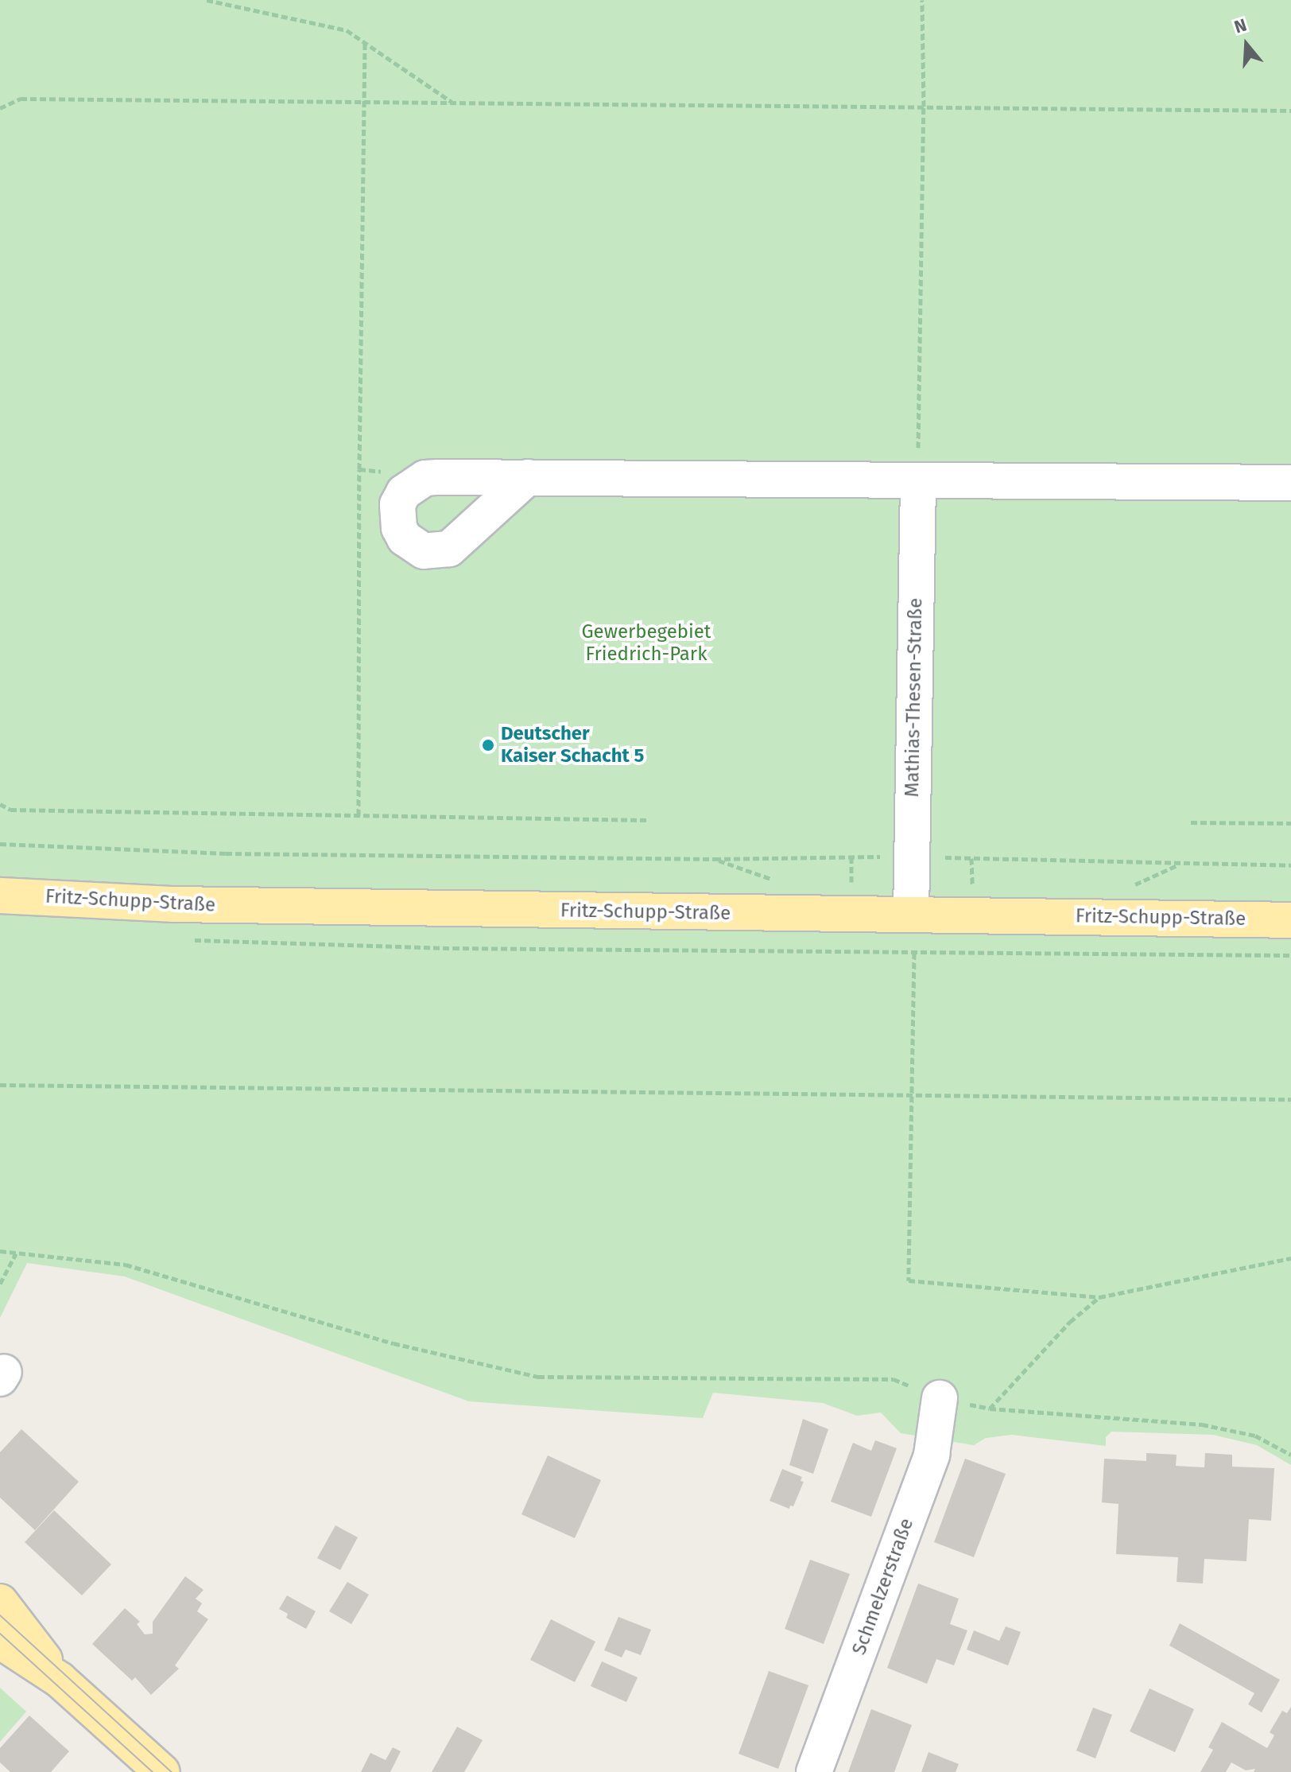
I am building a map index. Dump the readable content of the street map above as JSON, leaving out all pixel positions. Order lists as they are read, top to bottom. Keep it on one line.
{"streets":{"main road":["Fritz-Schupp-Straße"],"street":["Mathias-Thesen-Straße","Schmelzerstraße"]},"crossings":[["Mathias-Thesen-Straße","Fritz-Schupp-Straße"]],"parks":["Gewerbegebiet Friedrich-Park"],"places":["Deutscher Kaiser Schacht 5"],"north":"top"}
